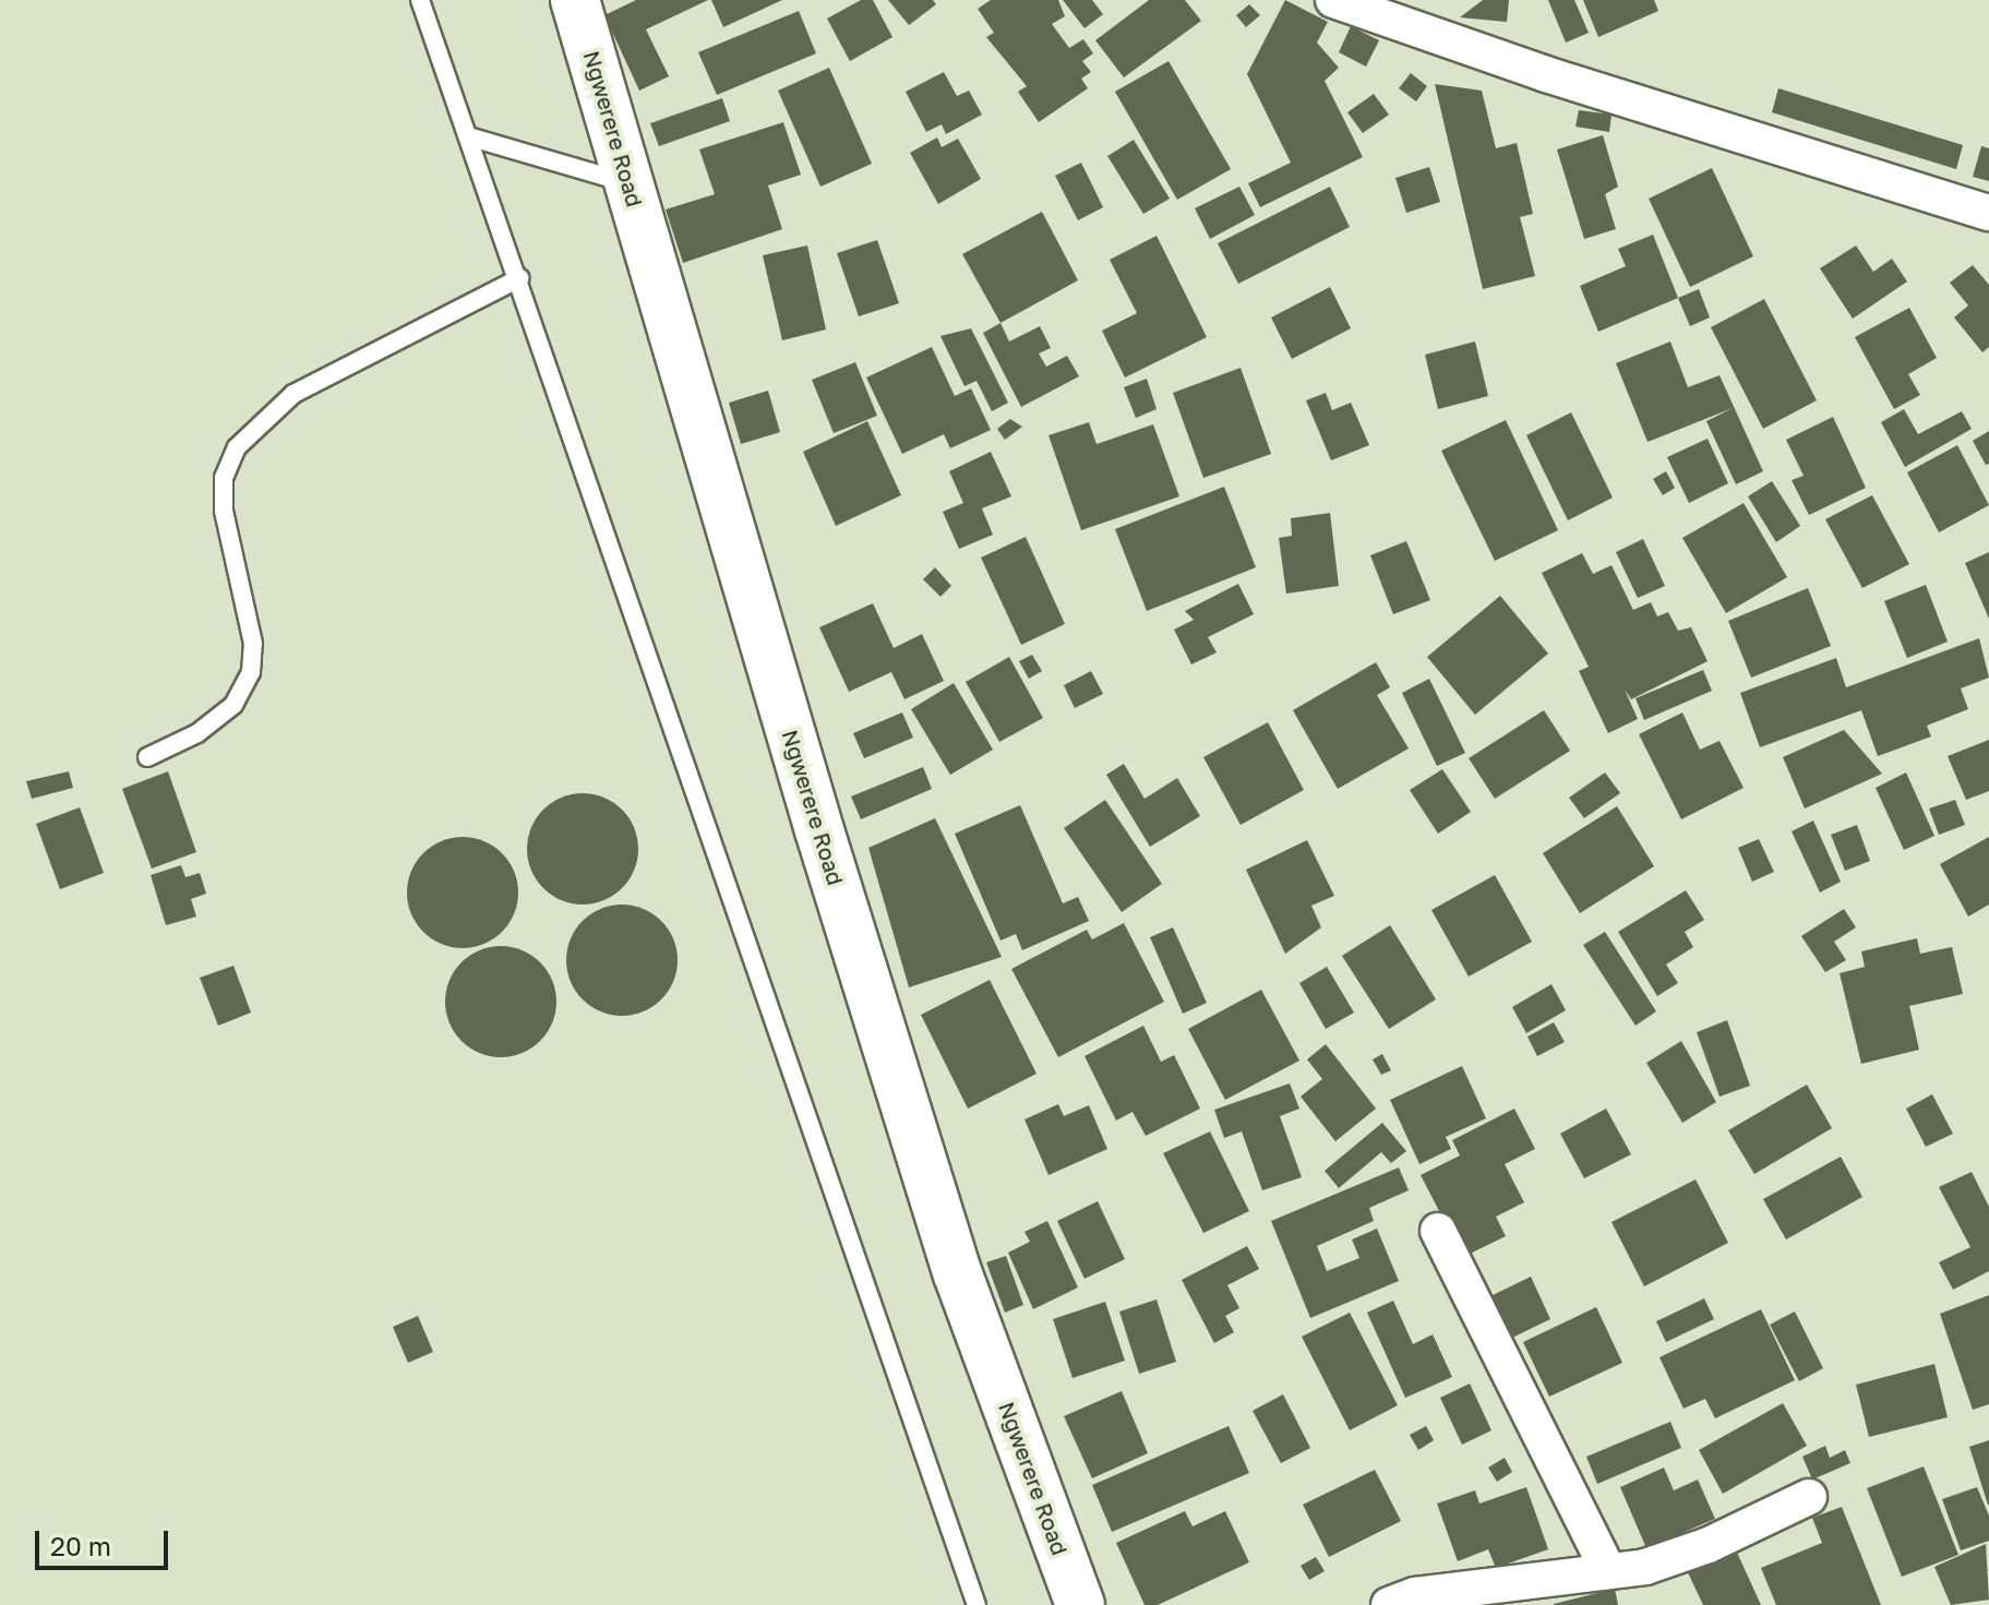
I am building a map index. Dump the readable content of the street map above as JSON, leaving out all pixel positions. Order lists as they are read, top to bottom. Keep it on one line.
{"streets":{"street":["Ngwerere Road"]},"scale_bar":"20 m"}
